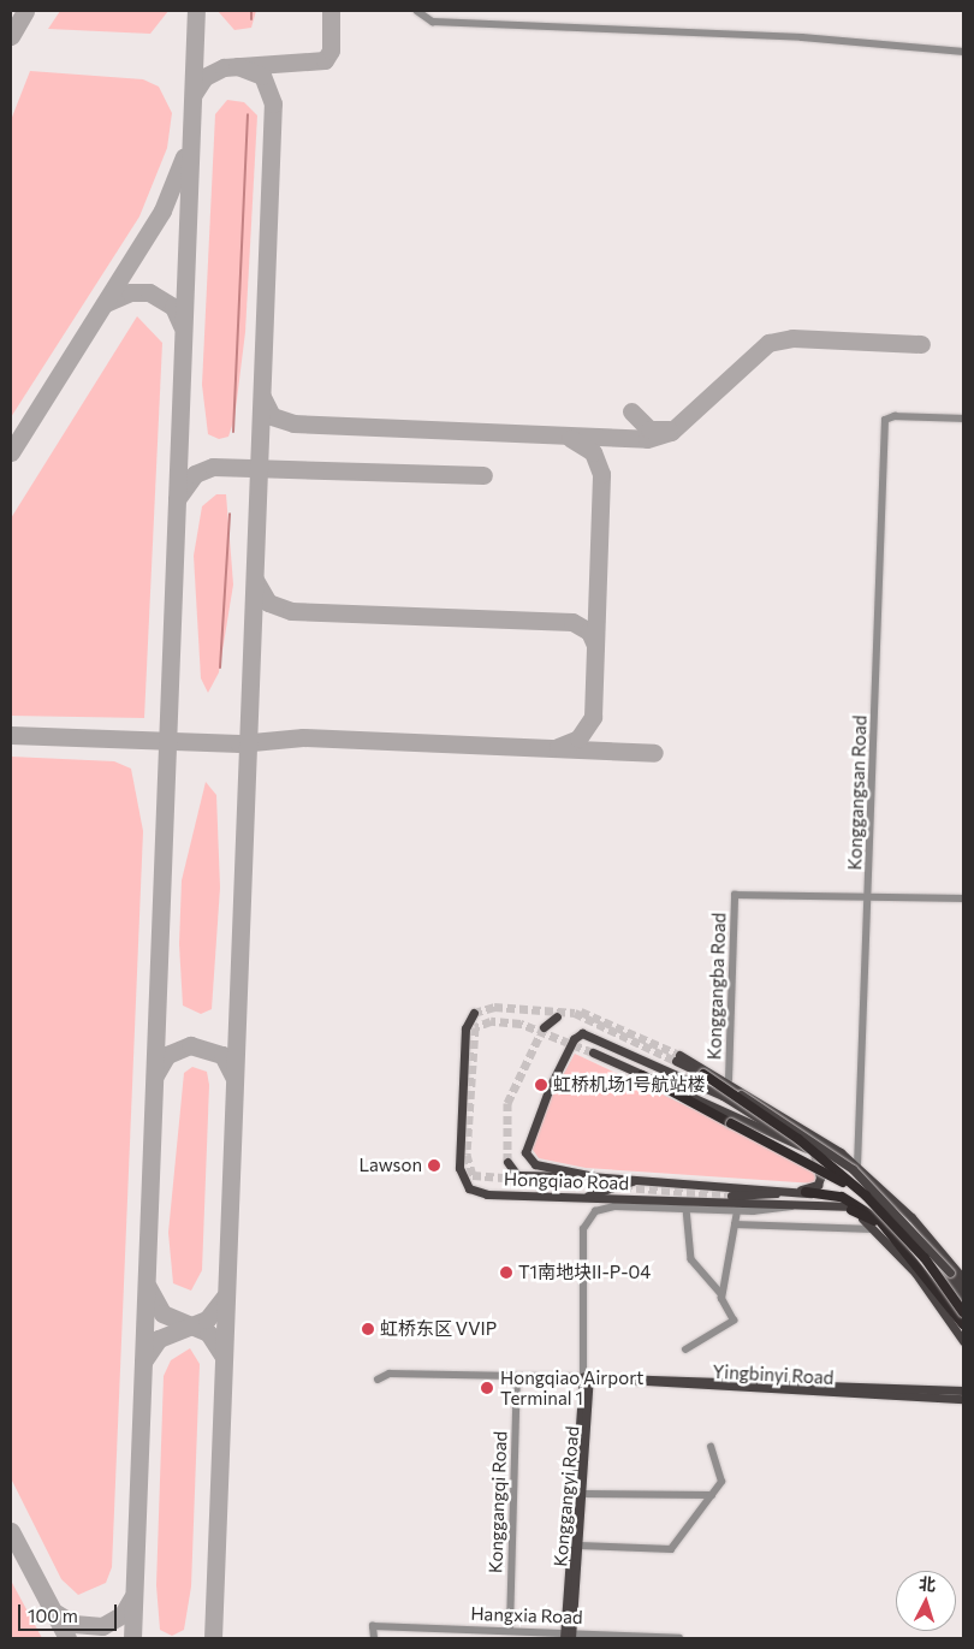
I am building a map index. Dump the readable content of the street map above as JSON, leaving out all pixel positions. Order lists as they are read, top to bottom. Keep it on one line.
{"streets":{"main road":["Hongqiao Road","Yingbinyi Road","Konggangyi Road"],"street":["Konggangsan Road","Konggangba Road","Konggangqi Road","Hangxia Road"]},"crossings":[["Konggangsan Road","Konggangba Road"],["Hongqiao Road","Konggangyi Road"],["Yingbinyi Road","Konggangyi Road"],["Yingbinyi Road","Konggangqi Road"],["Konggangyi Road","Hangxia Road"],["Konggangqi Road","Hangxia Road"]],"places":["虹桥机场1号航站楼","Lawson","T1南地块II-P-04","虹桥东区 VVIP","Hongqiao Airport Terminal 1"],"scale_bar":"100 m","north":"top"}
